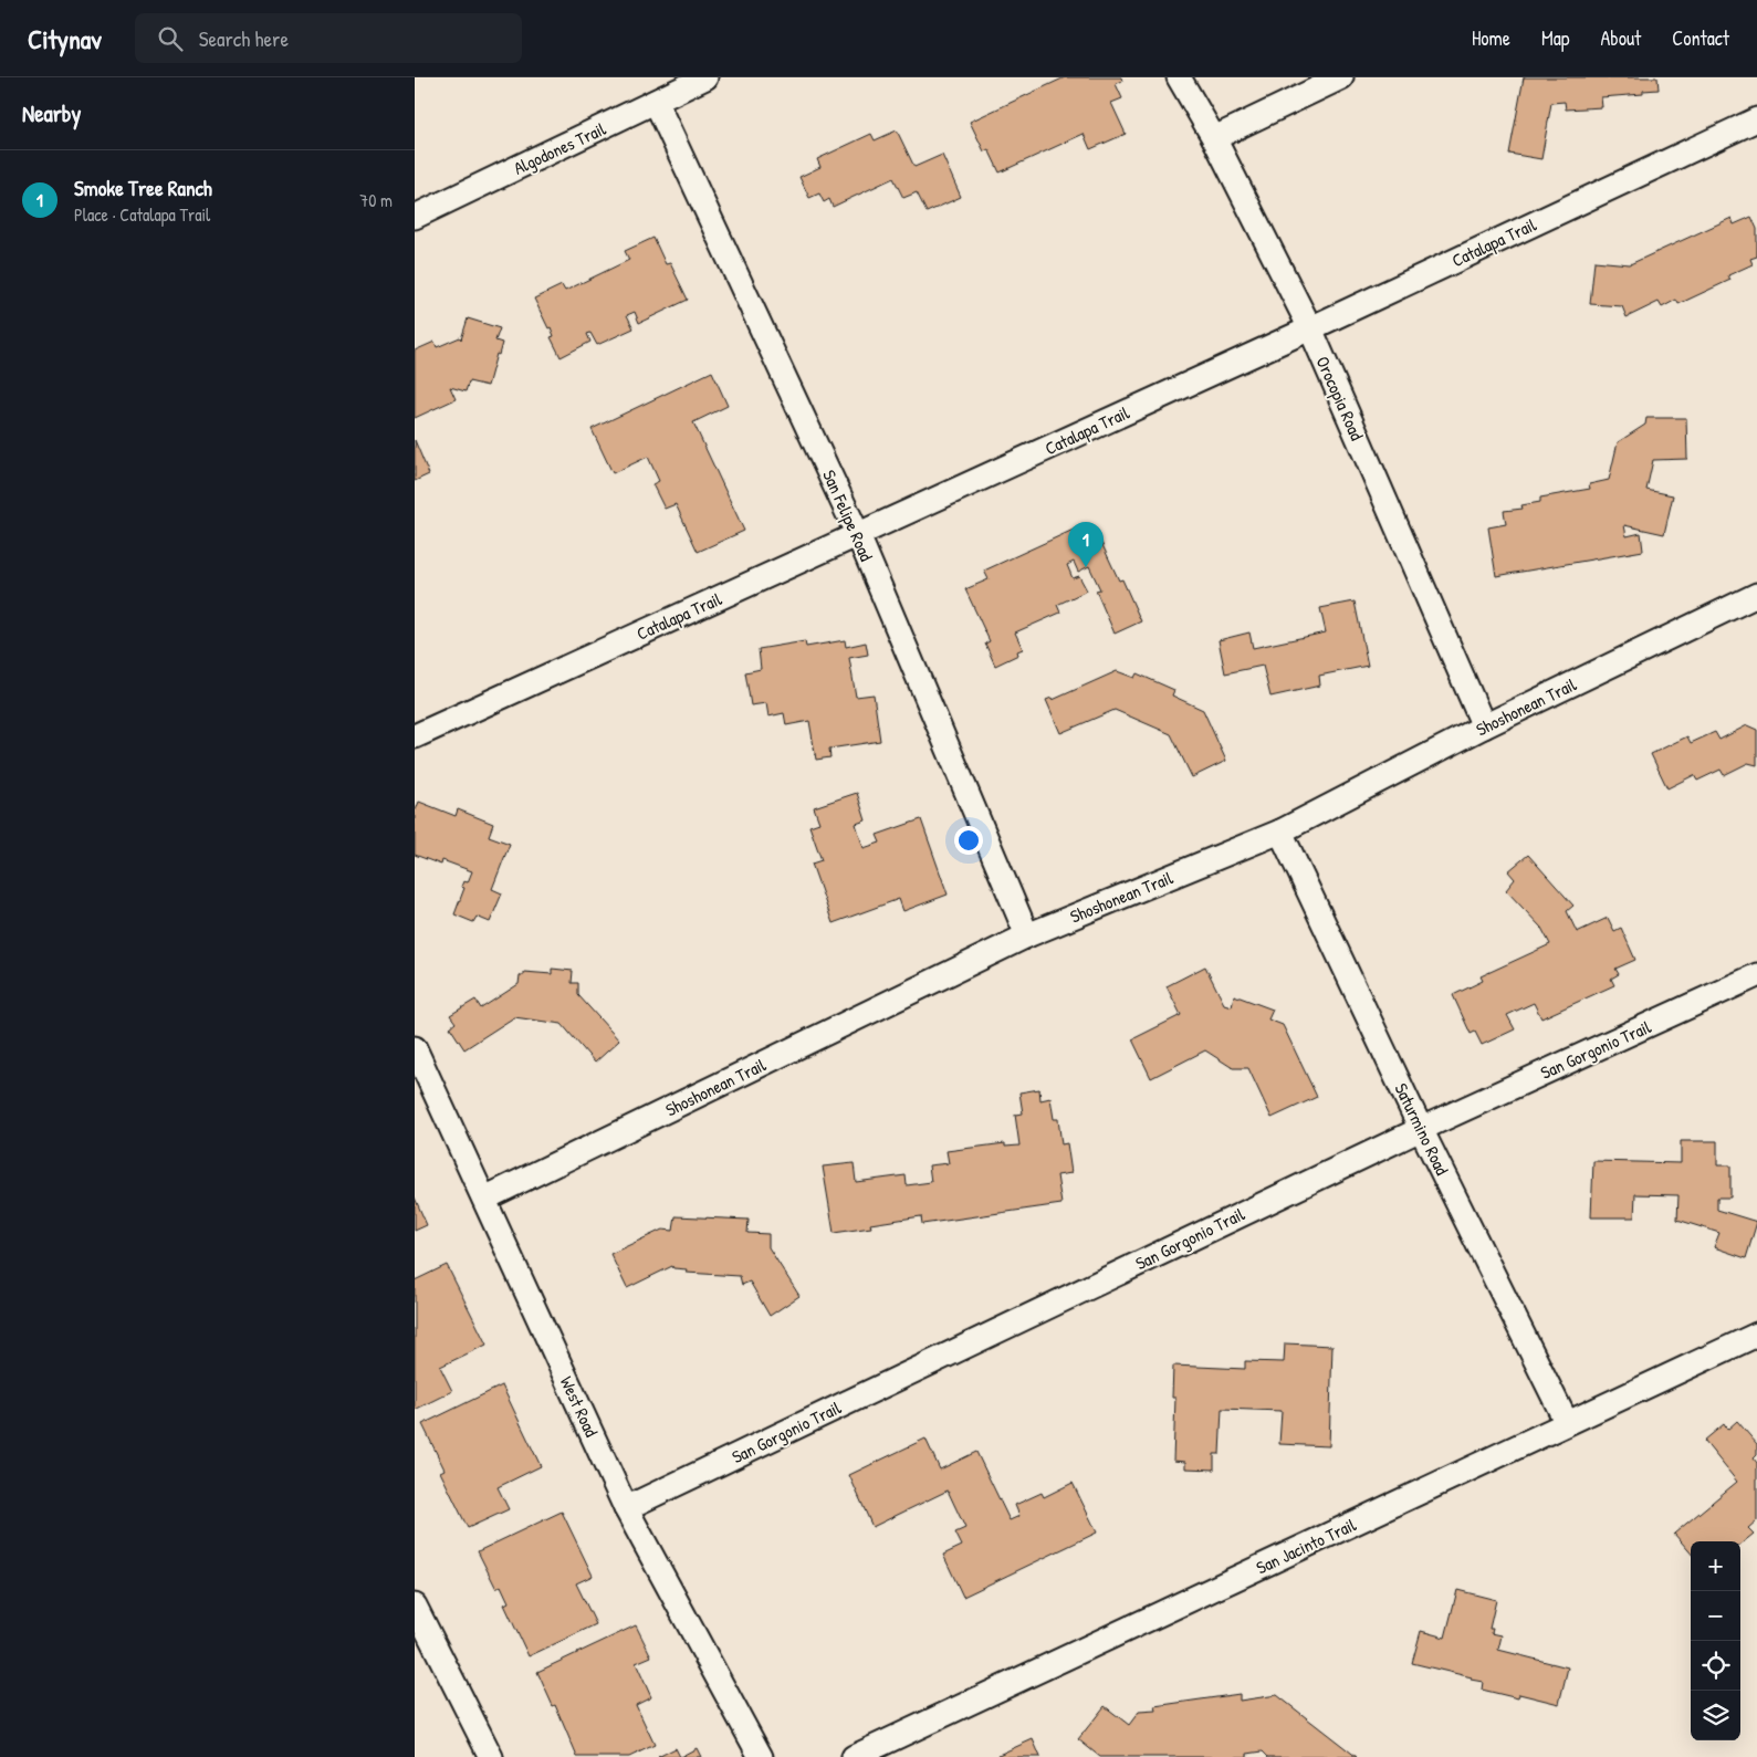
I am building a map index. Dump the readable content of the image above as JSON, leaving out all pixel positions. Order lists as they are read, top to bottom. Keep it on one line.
{"streets":{"street":["Algodones Trail","Catalapa Trail","Orocopia Road","San Felipe Road","Shoshonean Trail","San Gorgonio Trail","Saturmino Road","West Road","San Jacinto Trail"]},"crossings":[["Algodones Trail","San Felipe Road"],["Catalapa Trail","Orocopia Road"],["Catalapa Trail","San Felipe Road"],["Orocopia Road","Shoshonean Trail"],["San Felipe Road","Shoshonean Trail"],["Shoshonean Trail","Saturmino Road"],["Shoshonean Trail","West Road"],["San Gorgonio Trail","Saturmino Road"],["San Gorgonio Trail","West Road"],["Saturmino Road","San Jacinto Trail"]],"page":{"header":"Citynav","search":"Search here","nav":["Home","Map","About","Contact"],"heading":"Nearby","list":[{"mark":"1","name":"Smoke Tree Ranch","note":"Place · Catalapa Trail","value":"70 m"}],"pins":"1","map_buttons":["+","−"]}}
